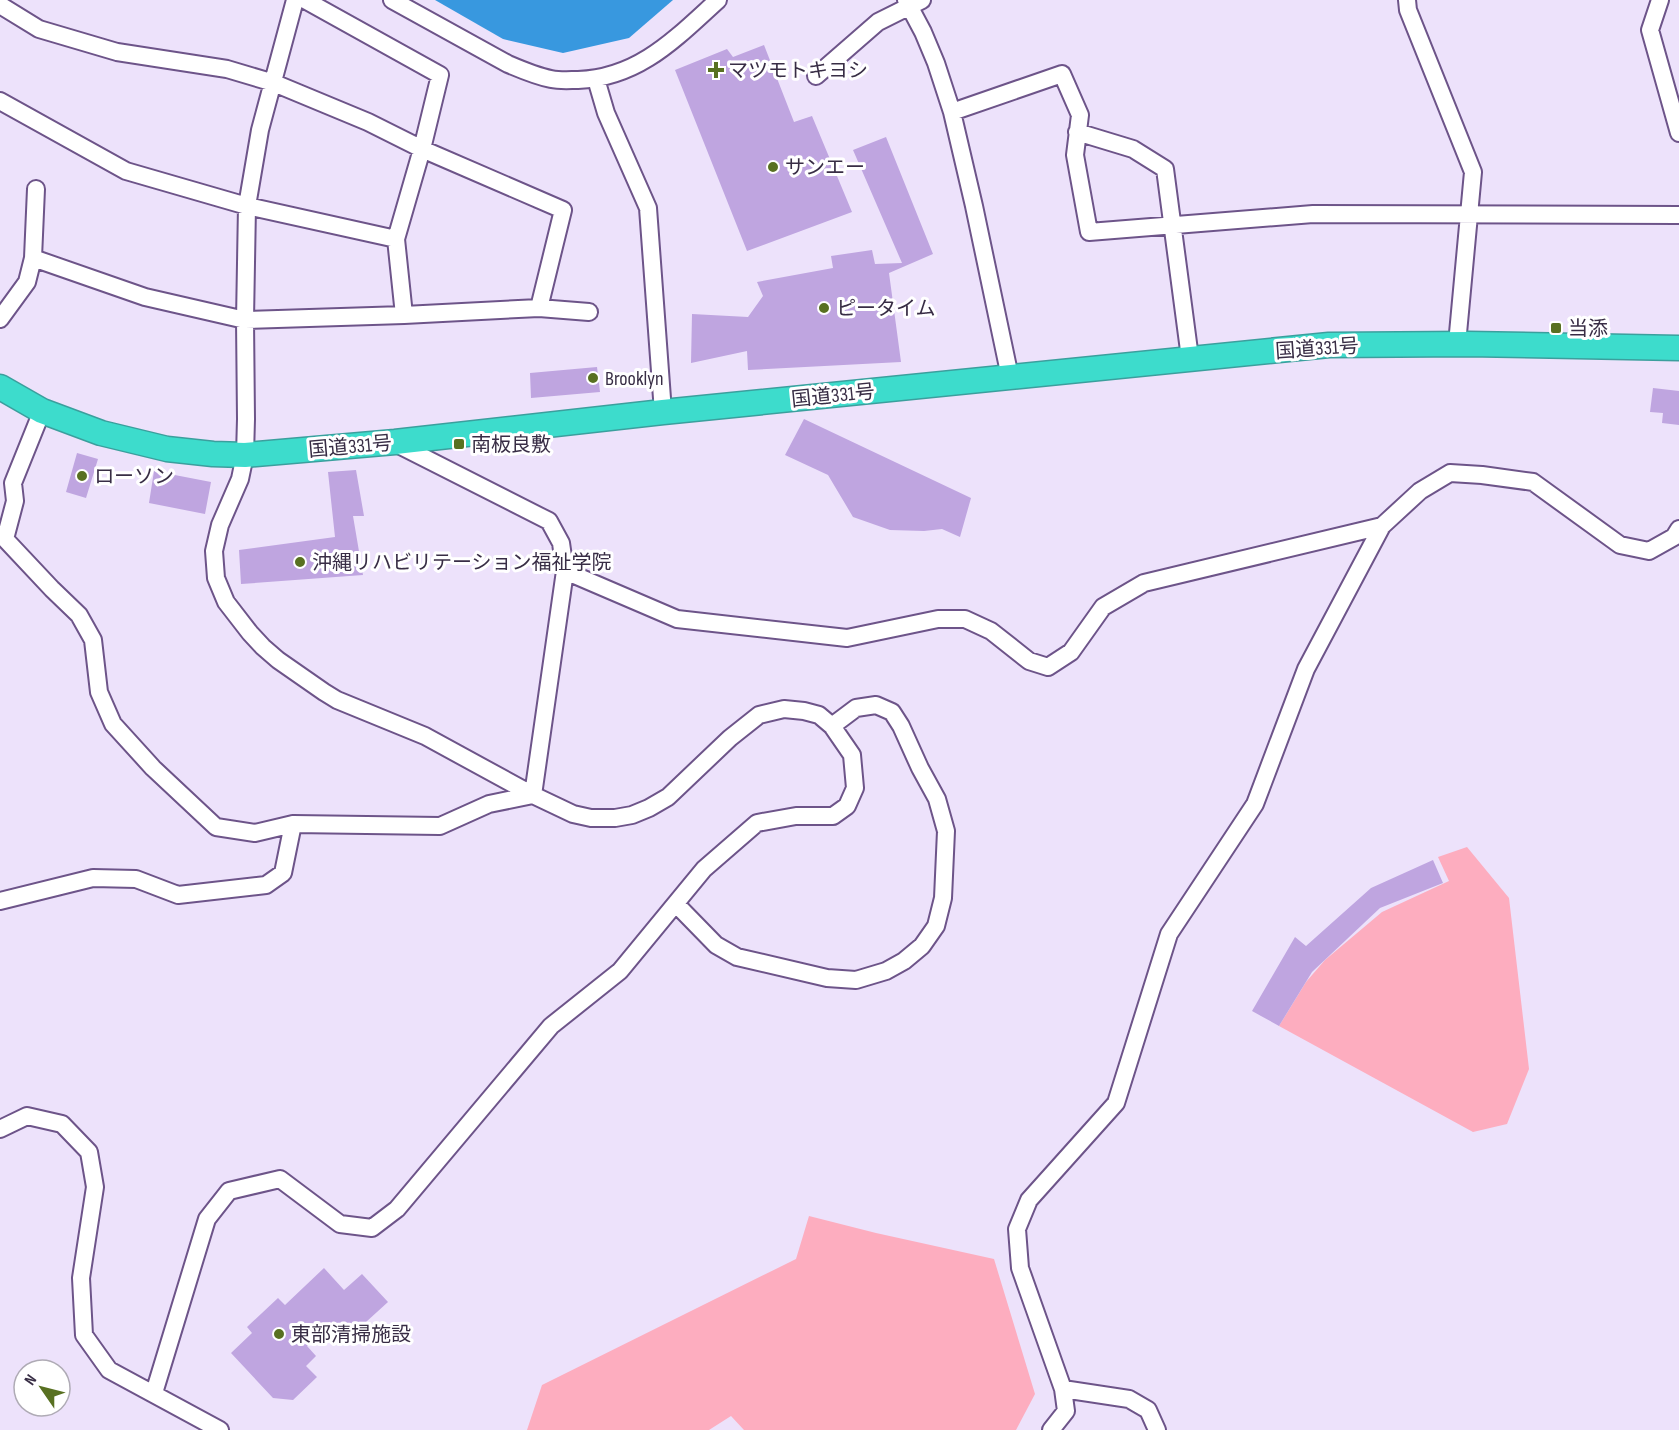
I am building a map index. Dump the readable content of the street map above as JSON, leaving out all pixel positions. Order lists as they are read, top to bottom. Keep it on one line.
{"streets":{"highway":["国道331号"]},"places":{"health":["マツモトキヨシ"],"other":["サンエー","ピータイム","Brooklyn","ローソン","沖縄リハビリテーション福祉学院","東部清掃施設"],"transit":["当添","南板良敷"]},"north":"top left"}
